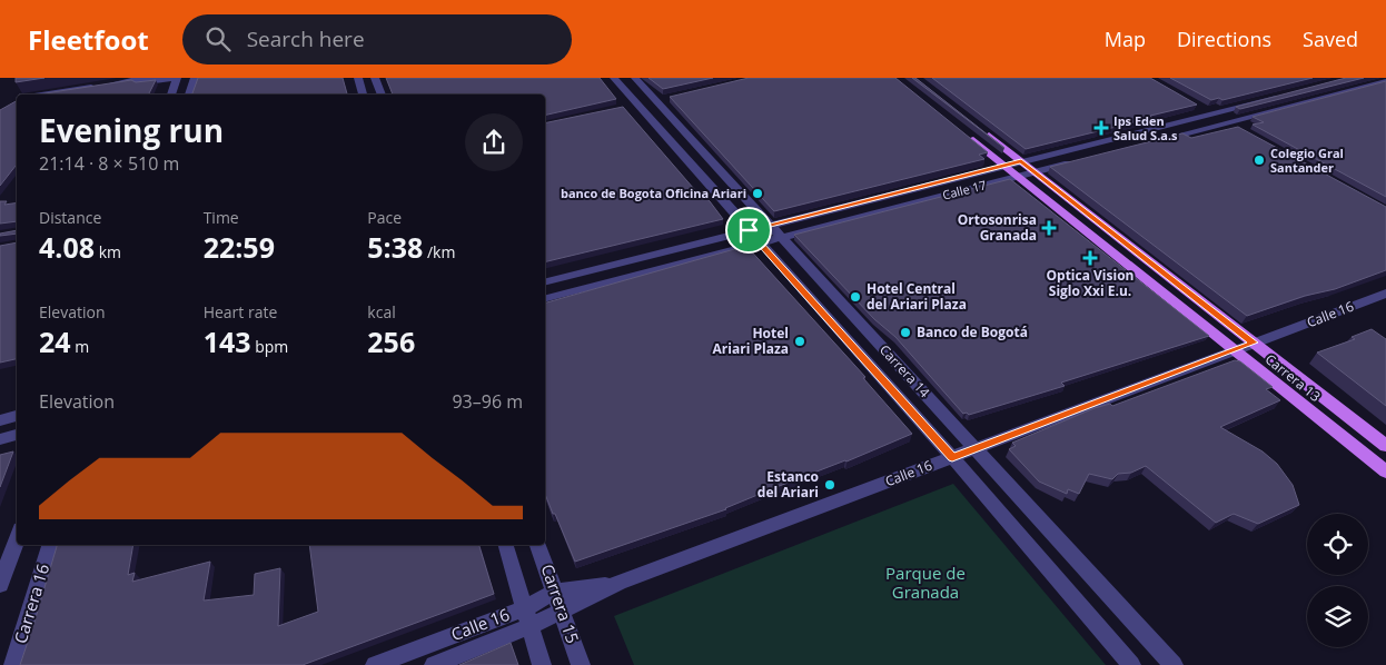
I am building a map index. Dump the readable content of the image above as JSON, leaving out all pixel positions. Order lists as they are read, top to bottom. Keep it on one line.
{"streets":{"main road":["Carrera 13"],"street":["Calle 17","Calle 16","Carrera 14","Carrera 16","Carrera 15"]},"crossings":[["Calle 17","Carrera 14"],["Calle 17","Carrera 13"],["Calle 16","Carrera 14"],["Calle 16","Carrera 13"],["Calle 16","Carrera 15"]],"parks":["Parque de Granada"],"places":{"health":["Ips Eden Salud S.a.s","Ortosonrisa Granada","Optica Vision Siglo Xxi E.u."],"other":["Colegio Gral Santander","banco de Bogota Oficina Ariari","Hotel Central del Ariari Plaza","Banco de Bogotá","Hotel Ariari Plaza","Estanco del Ariari"]},"page":{"header":"Fleetfoot","search":"Search here","nav":["Map","Directions","Saved"],"heading":["Evening run","21:14 · 8 × 510 m"],"stats":[["Distance","4.08 km"],["Time","22:59"],["Pace","5:38 /km"],["Elevation","24 m"],["Heart rate","143 bpm"],["kcal","256"]],"chart":["Elevation","93–96 m"]}}
